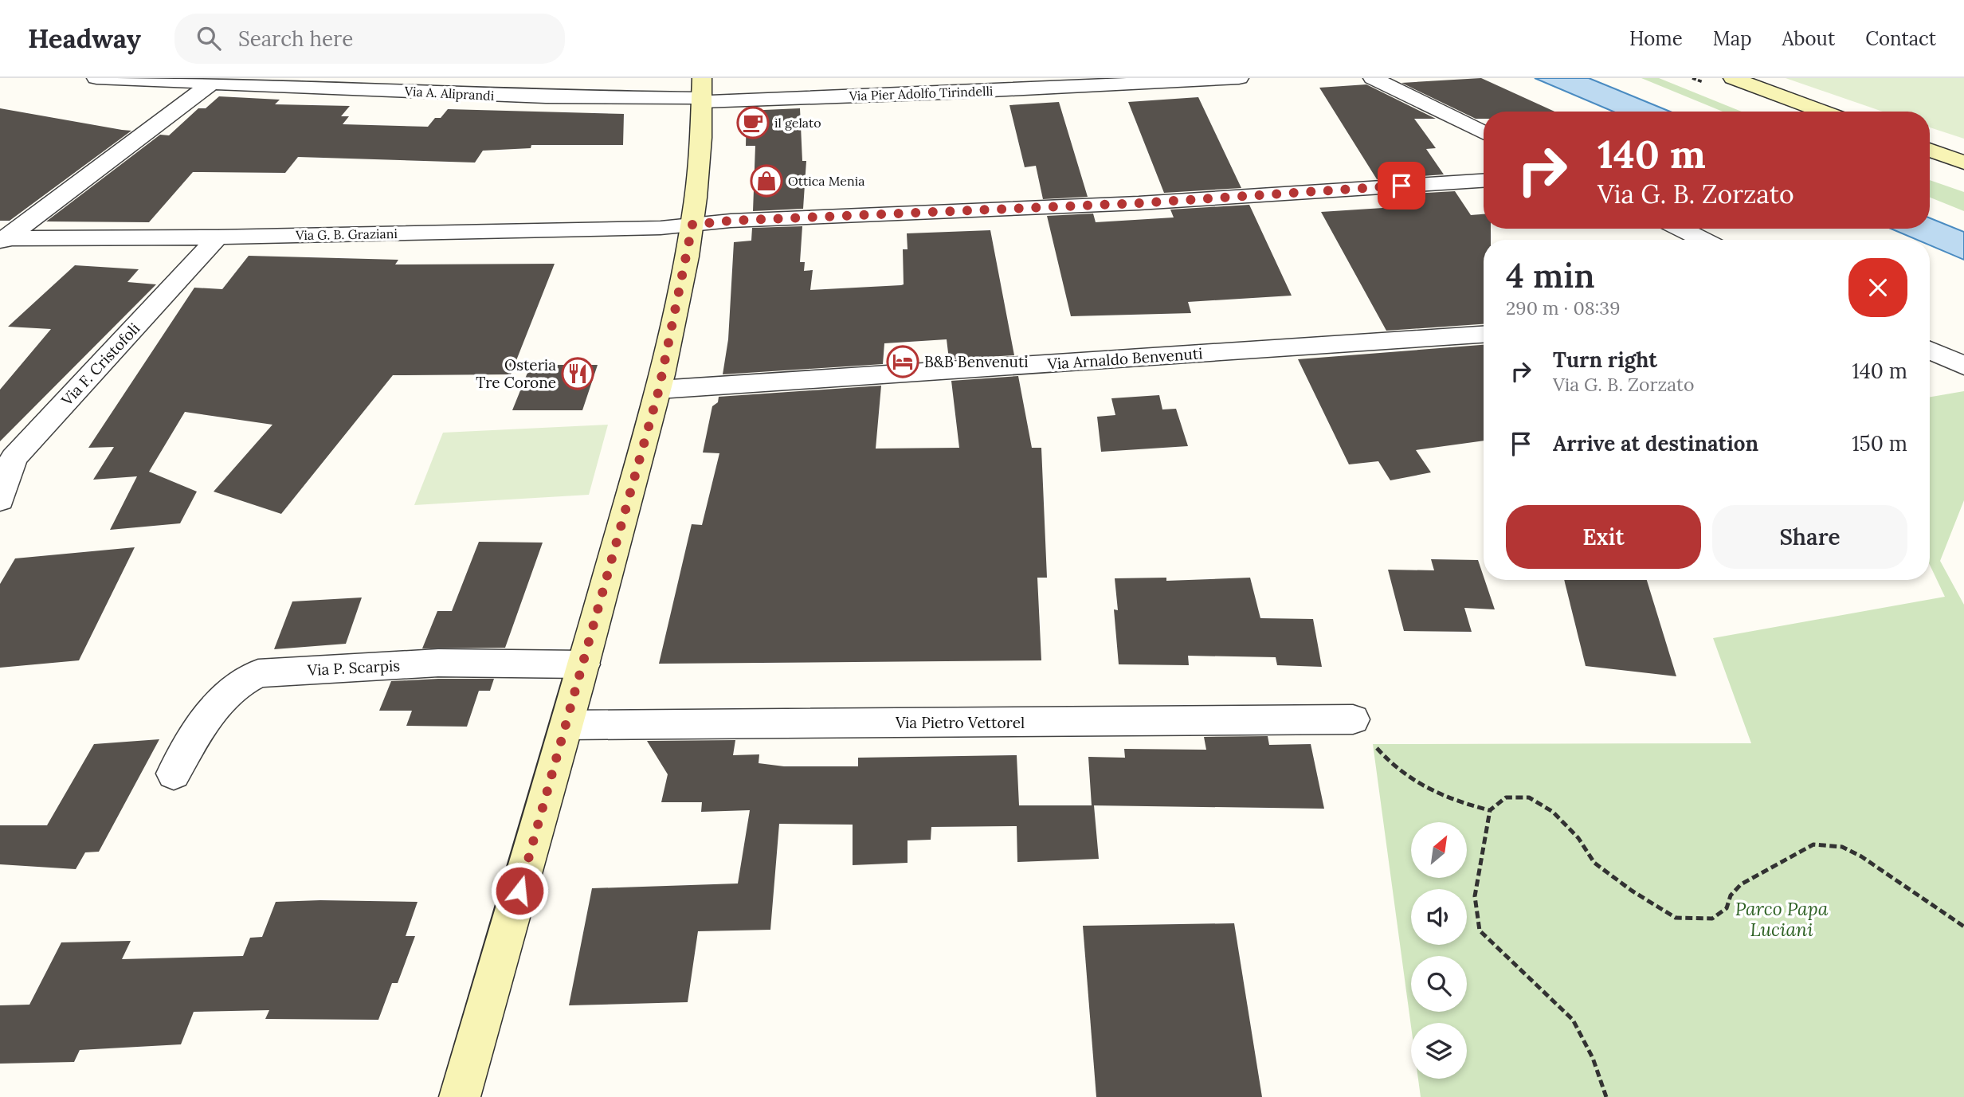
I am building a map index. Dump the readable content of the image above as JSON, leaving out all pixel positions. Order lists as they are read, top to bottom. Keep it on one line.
{"streets":{"street":["Via A. Aliprandi","Via Pier Adolfo Tirindelli","Via G. B. Graziani","Via Arnaldo Benvenuti","Via F. Cristofoli","Via P. Scarpis","Via Pietro Vettorel"]},"crossings":[["Via A. Aliprandi","Via Pier Adolfo Tirindelli"],["Via G. B. Graziani","Via F. Cristofoli"]],"parks":["Parco Papa Luciani"],"places":{"cafe":["il gelato"],"shop":["Ottica Menia"],"hotel":["B&B Benvenuti"],"restaurant":["Osteria Tre Corone"]},"north":"top right","page":{"header":"Headway","search":"Search here","nav":["Home","Map","About","Contact"],"turn":["140 m","Via G. B. Zorzato"],"heading":["4 min","290 m · 08:39"],"list":[{"name":"Turn right","note":"Via G. B. Zorzato","value":"140 m"},{"name":"Arrive at destination","value":"150 m"}],"buttons":["Exit","Share"]}}
